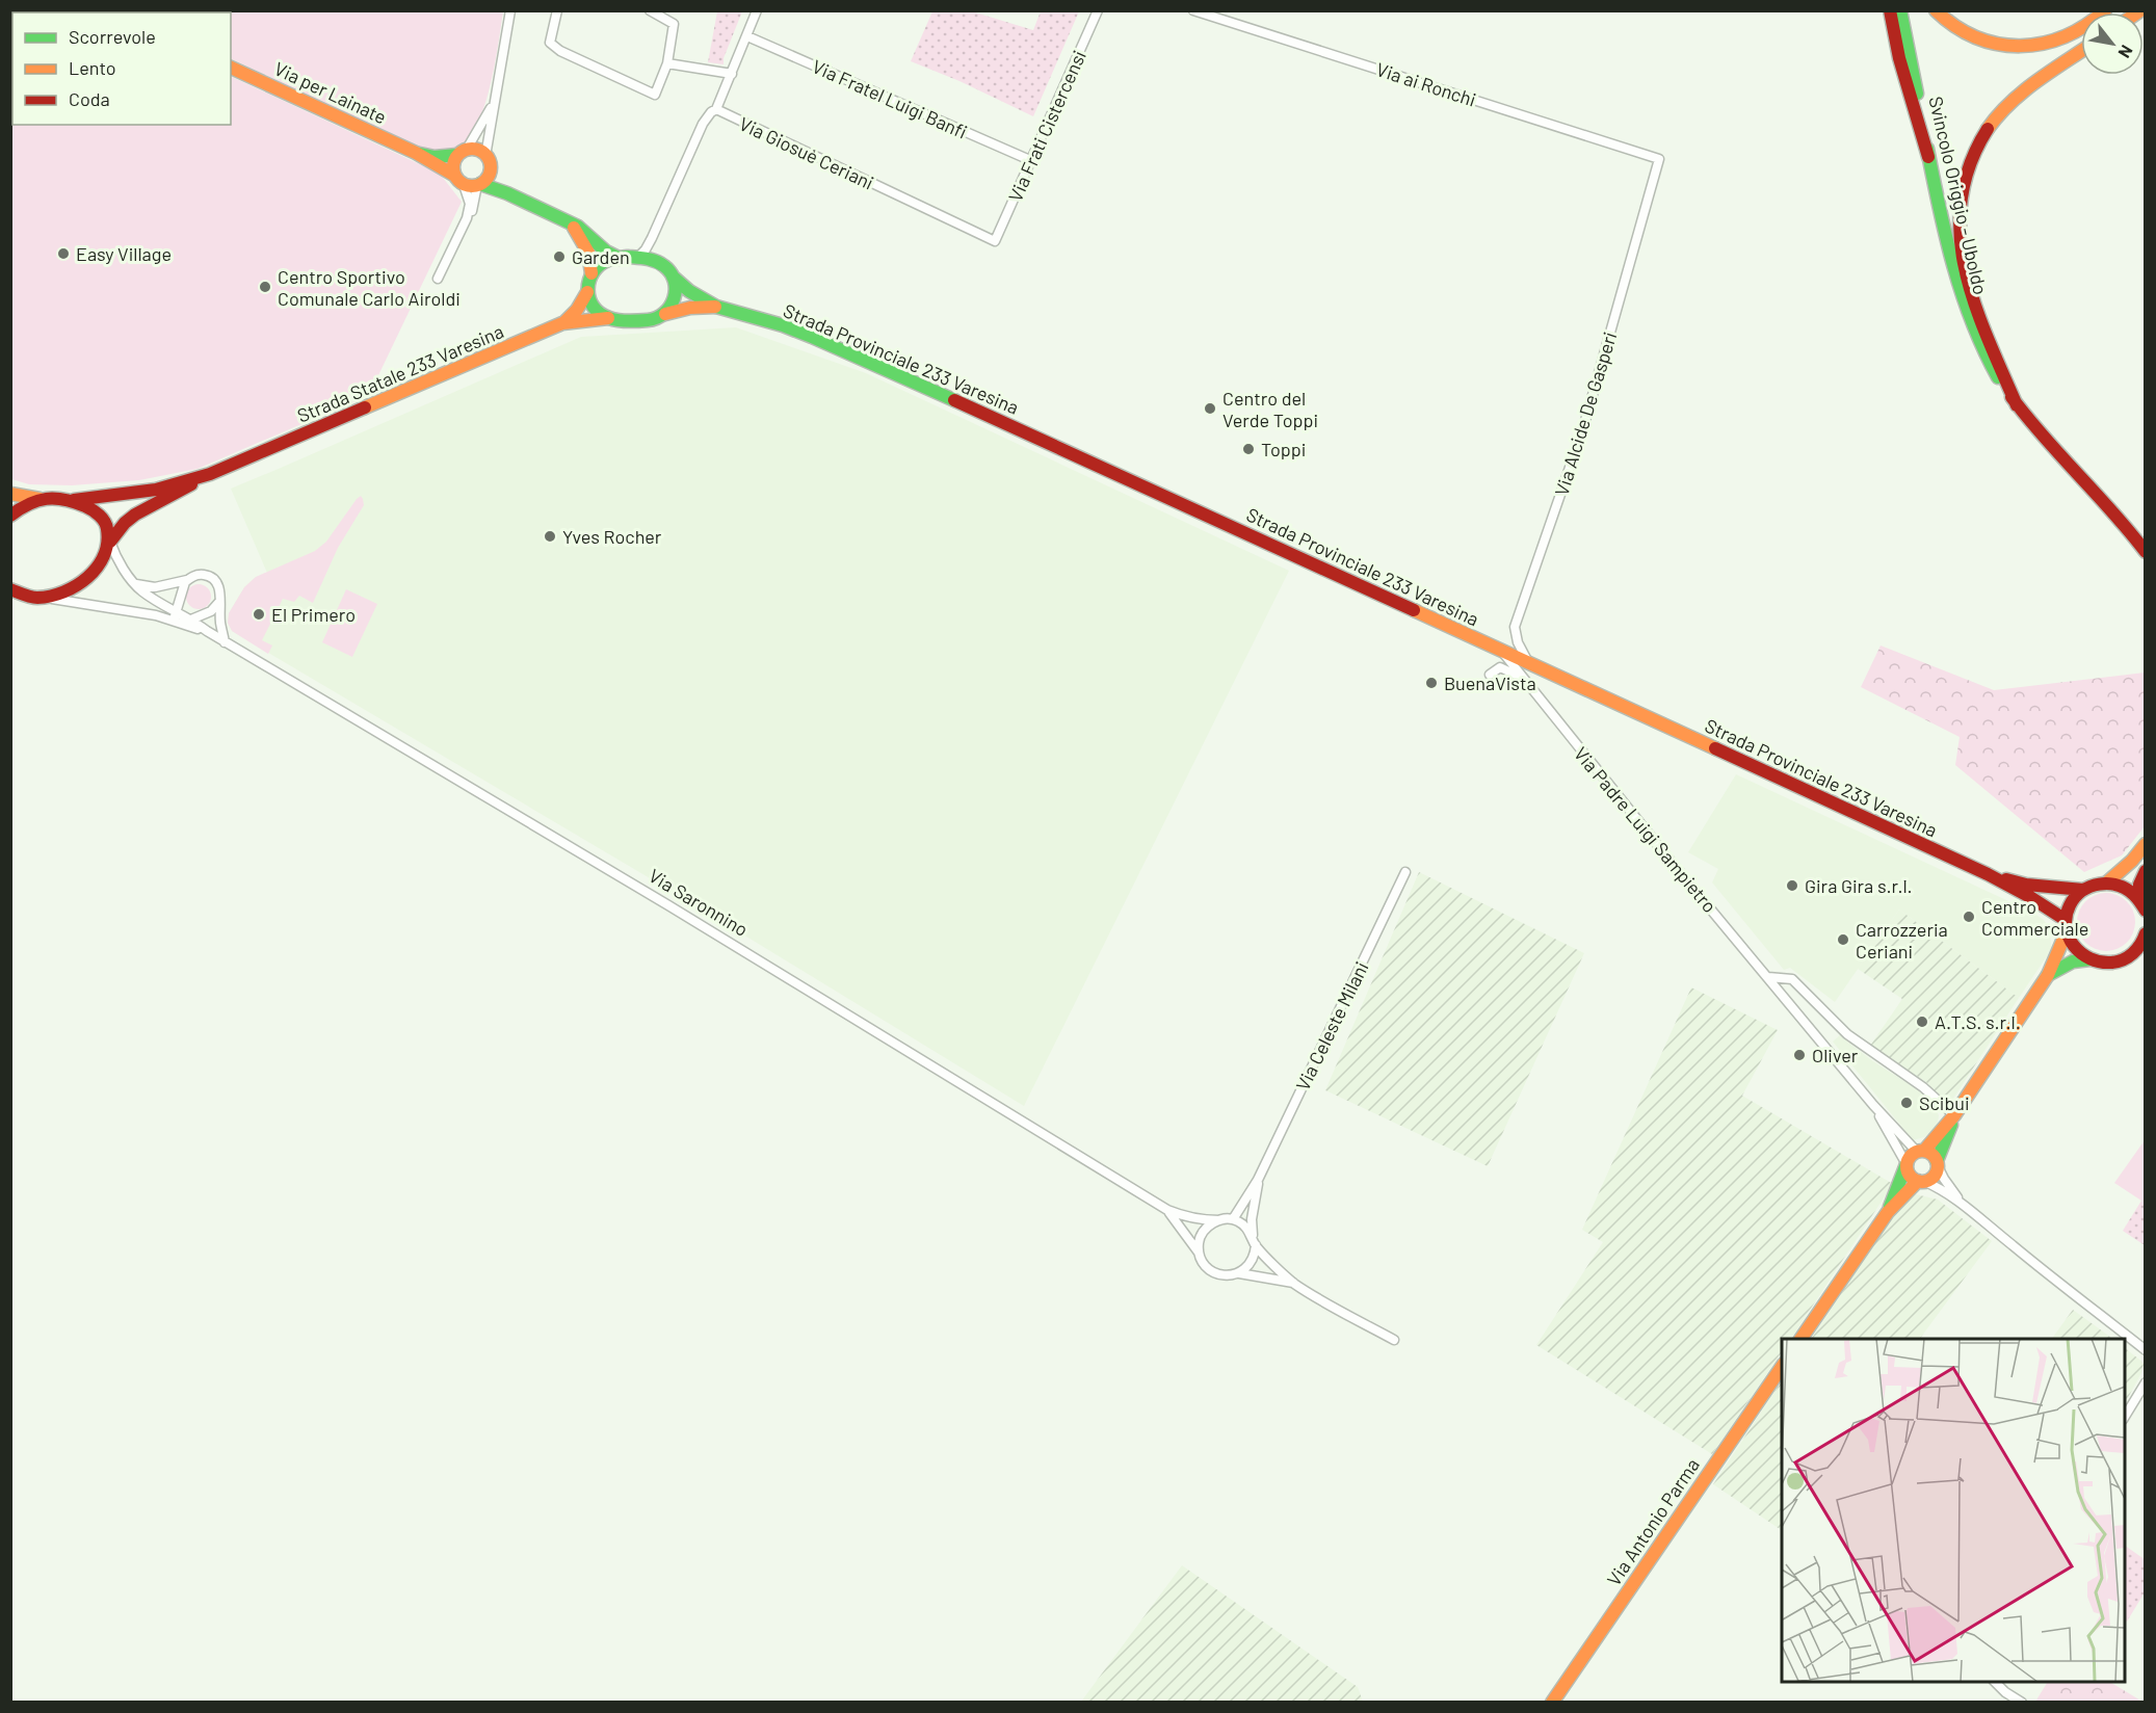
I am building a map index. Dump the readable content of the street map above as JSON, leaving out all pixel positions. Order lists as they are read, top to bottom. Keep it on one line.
{"streets":{"main road":["Via per Lainate","Svincolo Origgio - Uboldo","Strada Provinciale 233 Varesina","Strada Statale 233 Varesina","Via Antonio Parma"],"street":["Via ai Ronchi","Via Fratel Luigi Banfi","Via Frati Cistercensi","Via Giosuè Ceriani","Via Alcide De Gasperi","Via Padre Luigi Sampietro","Via Saronnino","Via Celeste Milani"]},"crossings":[["Via ai Ronchi","Via Alcide De Gasperi"],["Via Fratel Luigi Banfi","Via Frati Cistercensi"],["Via Fratel Luigi Banfi","Via Giosuè Ceriani"],["Via Frati Cistercensi","Via Giosuè Ceriani"],["Strada Provinciale 233 Varesina","Via Alcide De Gasperi"],["Strada Provinciale 233 Varesina","Via Padre Luigi Sampietro"],["Strada Statale 233 Varesina","Via Saronnino"]],"places":["Easy Village","Garden","Centro Sportivo Comunale Carlo Airoldi","Centro del Verde Toppi","Toppi","Yves Rocher","El Primero","BuenaVista","Gira Gira s.r.l.","Centro Commerciale","Carrozzeria Ceriani","A.T.S. s.r.l.","Oliver","Scibui"],"legend":["Scorrevole","Lento","Coda"],"north":"bottom right"}
